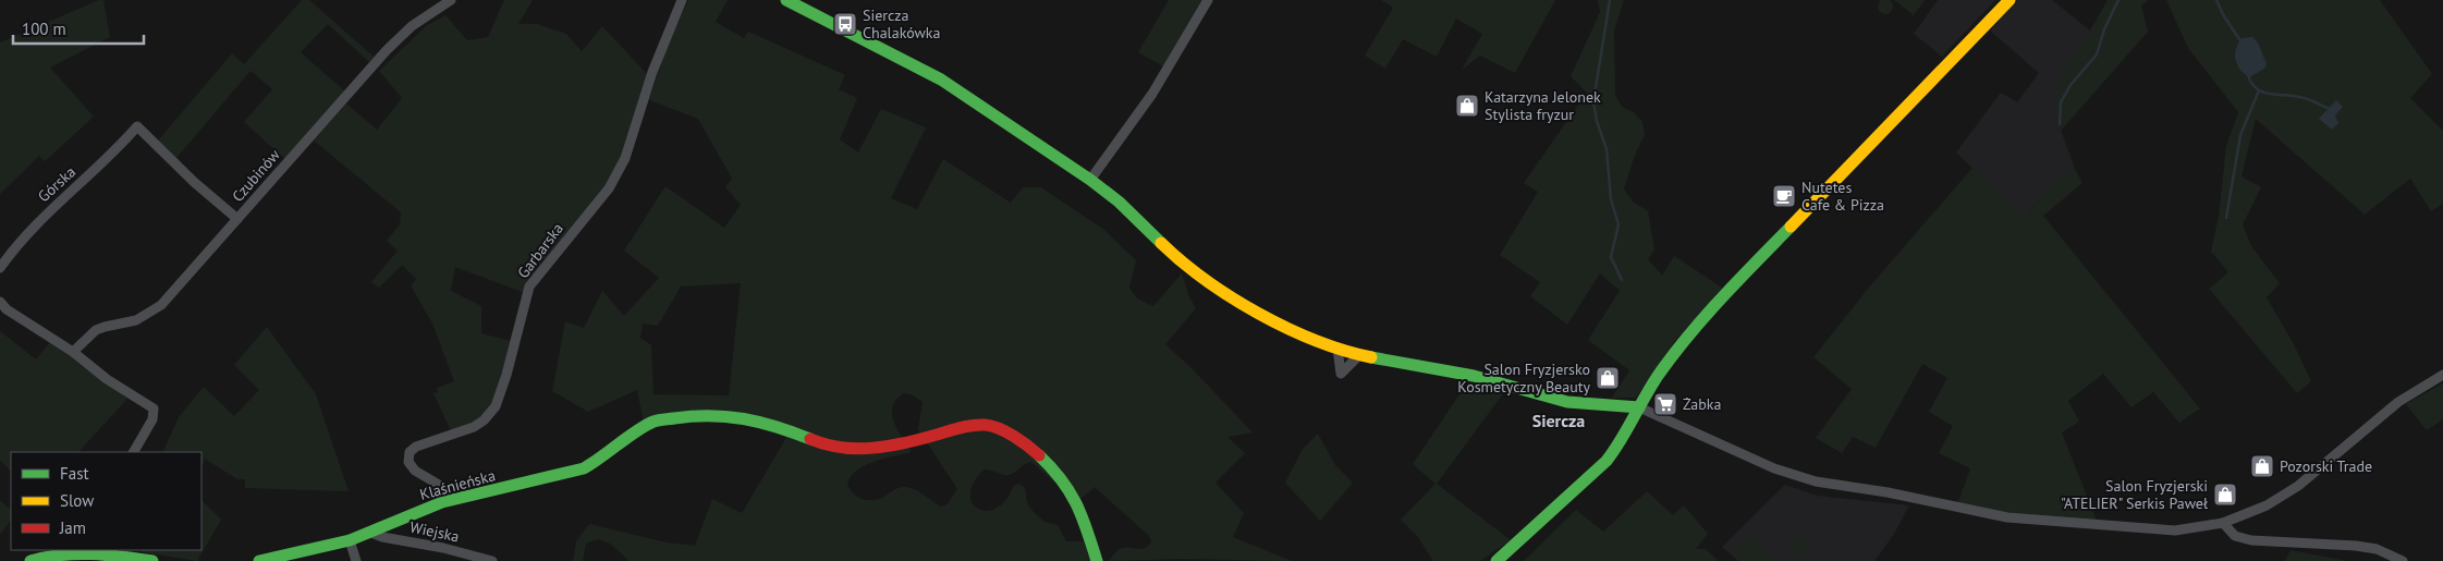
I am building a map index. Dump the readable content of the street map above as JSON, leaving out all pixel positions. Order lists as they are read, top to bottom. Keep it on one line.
{"streets":{"street":["Czubinów","Górska","Garbarska","Klaśnieńska","Wiejska"]},"crossings":[["Czubinów","Górska"],["Garbarska","Klaśnieńska"],["Klaśnieńska","Wiejska"]],"districts":["Siercza"],"places":{"bus stop":["Siercza Chalakówka"],"shop":["Katarzyna Jelonek Stylista fryzur","Salon Fryzjersko Kosmetyczny Beauty","Pozorski Trade","Salon Fryzjerski \"ATELIER\" Serkis Paweł"],"cafe":["Nutetes Cafe & Pizza"],"supermarket":["Żabka"]},"legend":["Fast","Slow","Jam"],"scale_bar":"100 m"}
